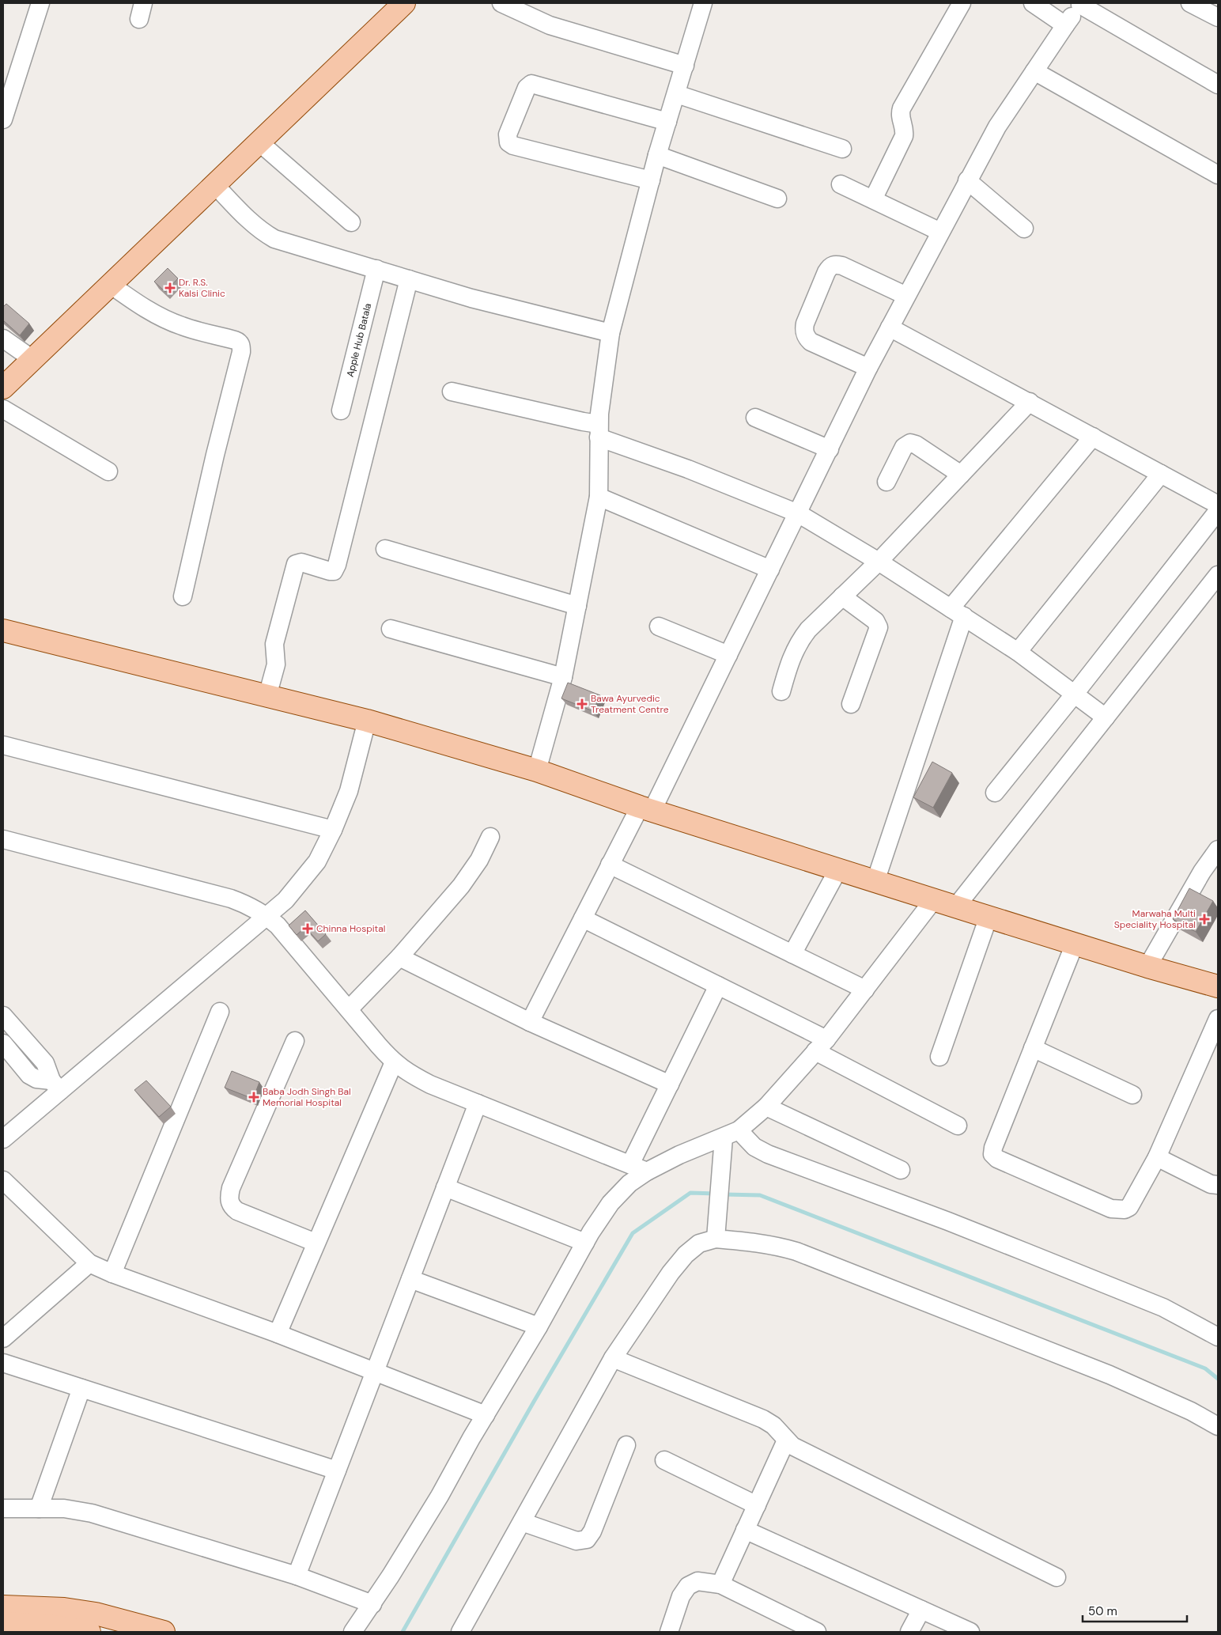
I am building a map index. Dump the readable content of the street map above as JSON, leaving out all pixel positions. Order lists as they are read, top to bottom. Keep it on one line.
{"streets":{"street":["Apple Hub Batala"]},"places":{"health":["Dr. R.S. Kalsi Clinic","Bawa Ayurvedic Treatment Centre","Marwaha Multi Speciality Hospital","Chinna Hospital","Baba Jodh Singh Bal Memorial Hospital"]},"scale_bar":"50 m"}
